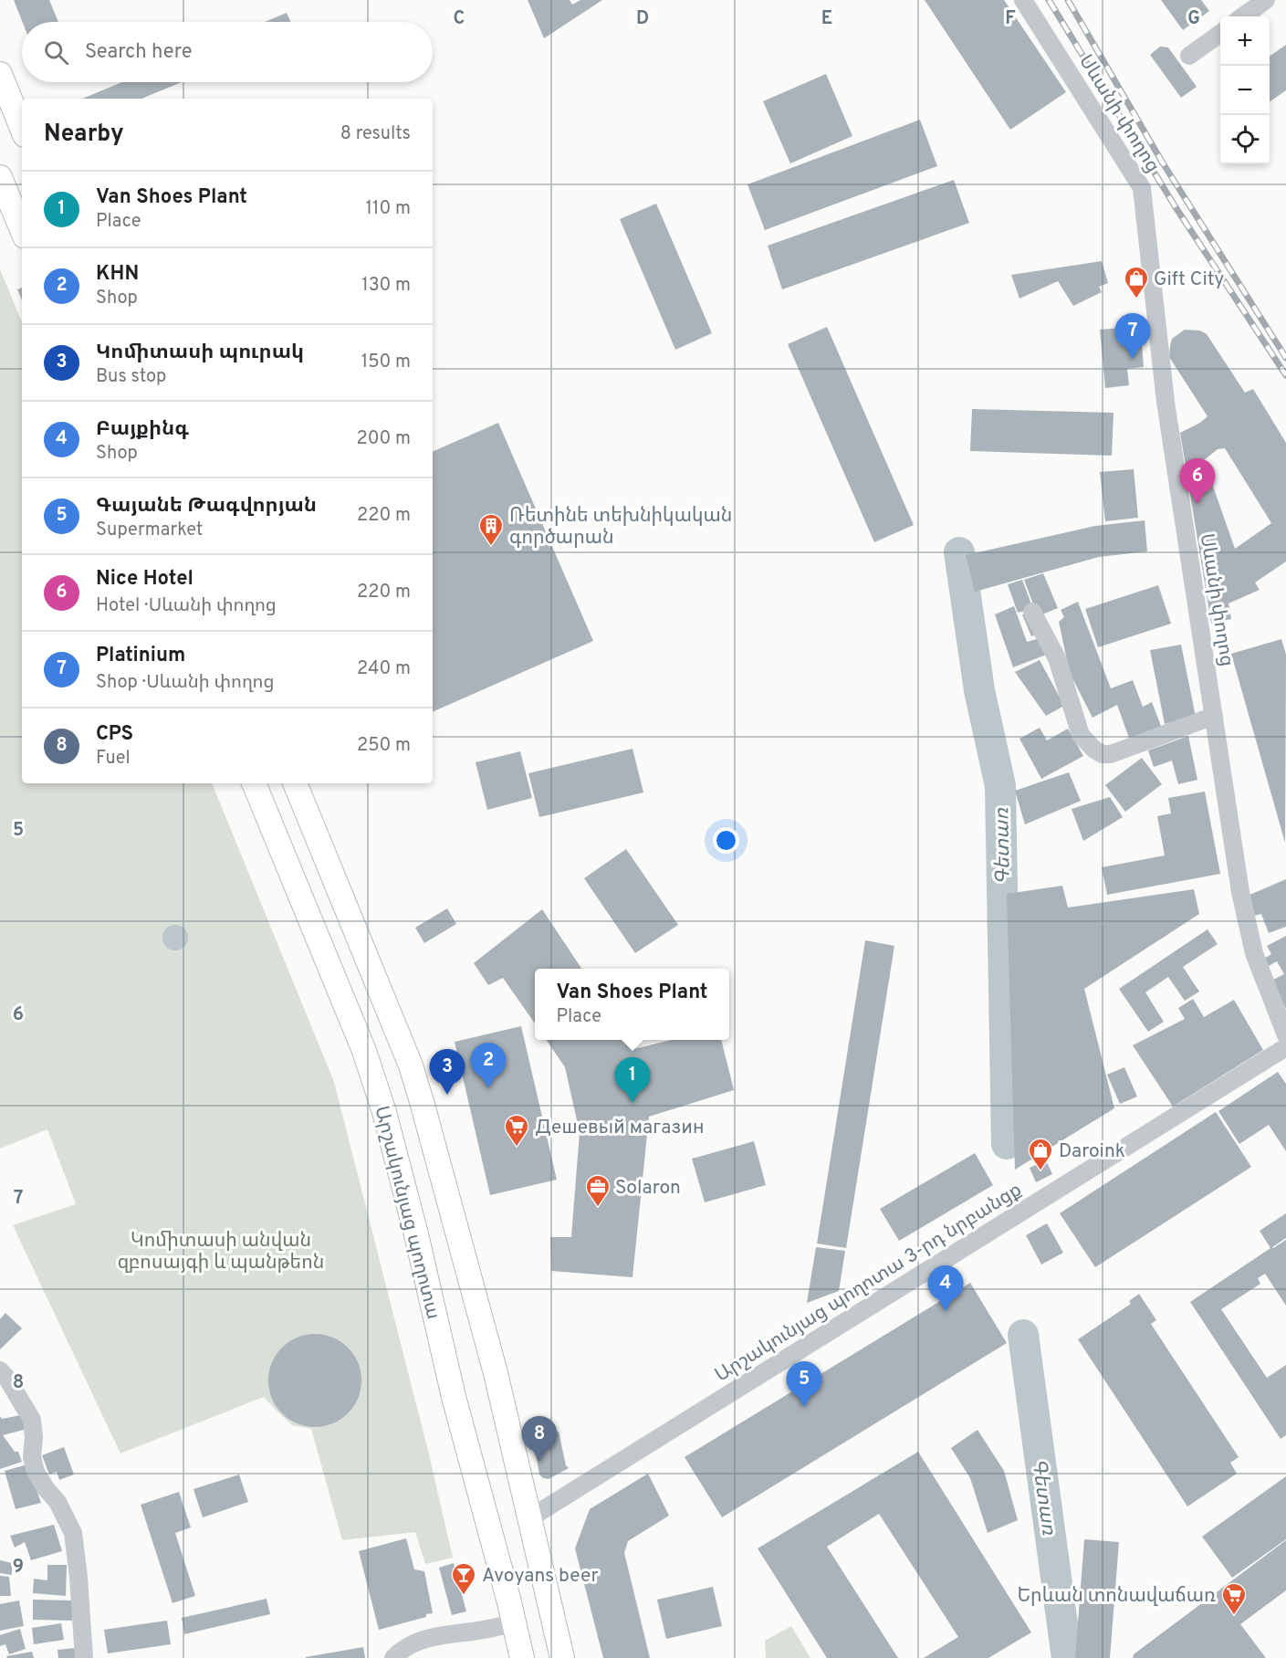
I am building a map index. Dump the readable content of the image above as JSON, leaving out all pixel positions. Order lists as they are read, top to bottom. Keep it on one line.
{"streets":{"main road":["Արշակունյաց պողոտա"],"street":["Սևանի փողոց","Արշակունյաց պողոտա 3-րդ նրբանցք"]},"crossings":[["Արշակունյաց պողոտա","Արշակունյաց պողոտա 3-րդ նրբանցք"]],"water":["Գետառ"],"parks":["Կոմիտասի անվան զբոսայգի և պանթեոն"],"places":{"shop":["Gift City","Daroink"],"building":["Ռետինե տեխնիկական գործարան"],"supermarket":["Дешевый магазин","Երևան տոնավաճառ"],"office":["Solaron"],"bar":["Avoyans beer"]},"page":{"map_buttons":["+","−"],"search":"Search here","heading":["Nearby","8 results"],"list":[{"mark":"1","name":"Van Shoes Plant","note":"Place","value":"110 m"},{"mark":"2","name":"KHN","note":"Shop","value":"130 m"},{"mark":"3","name":"Կոմիտասի պուրակ","note":"Bus stop","value":"150 m"},{"mark":"4","name":"Բայքինգ","note":"Shop","value":"200 m"},{"mark":"5","name":"Գայանե Թագվորյան","note":"Supermarket","value":"220 m"},{"mark":"6","name":"Nice Hotel","note":"Hotel · Սևանի փողոց","value":"220 m"},{"mark":"7","name":"Platinium","note":"Shop · Սևանի փողոց","value":"240 m"},{"mark":"8","name":"CPS","note":"Fuel","value":"250 m"}],"pins":["7","6","2","3","1","4","5","8"],"popup":["Van Shoes Plant","Place"]},"grid":{"columns":["C","D","E","F","G"],"rows":["5","6","7","8","9"]}}
